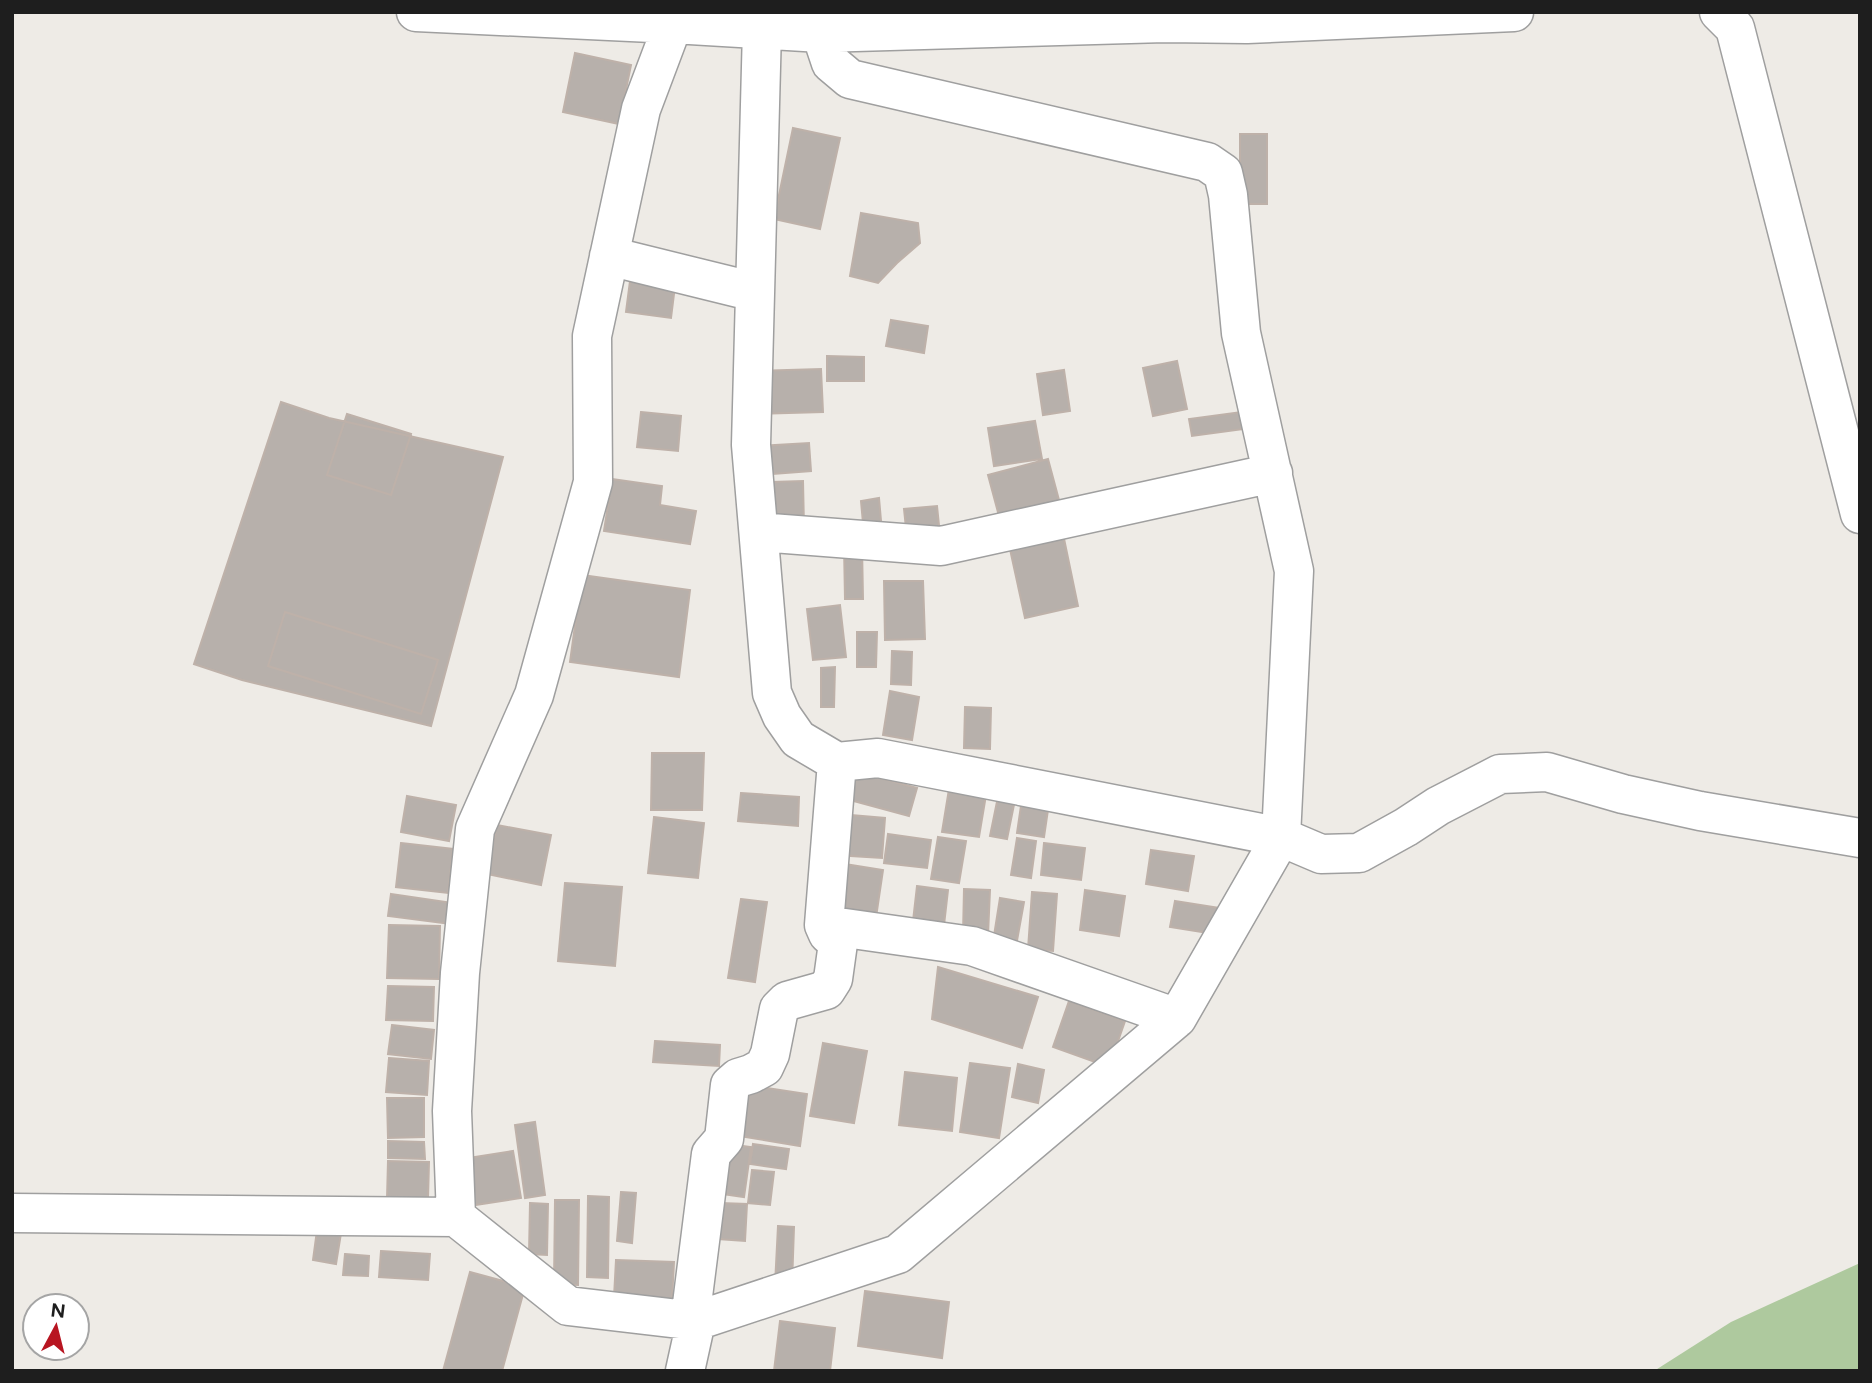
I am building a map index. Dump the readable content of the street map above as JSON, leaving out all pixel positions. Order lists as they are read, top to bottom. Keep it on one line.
{"north":"top"}
